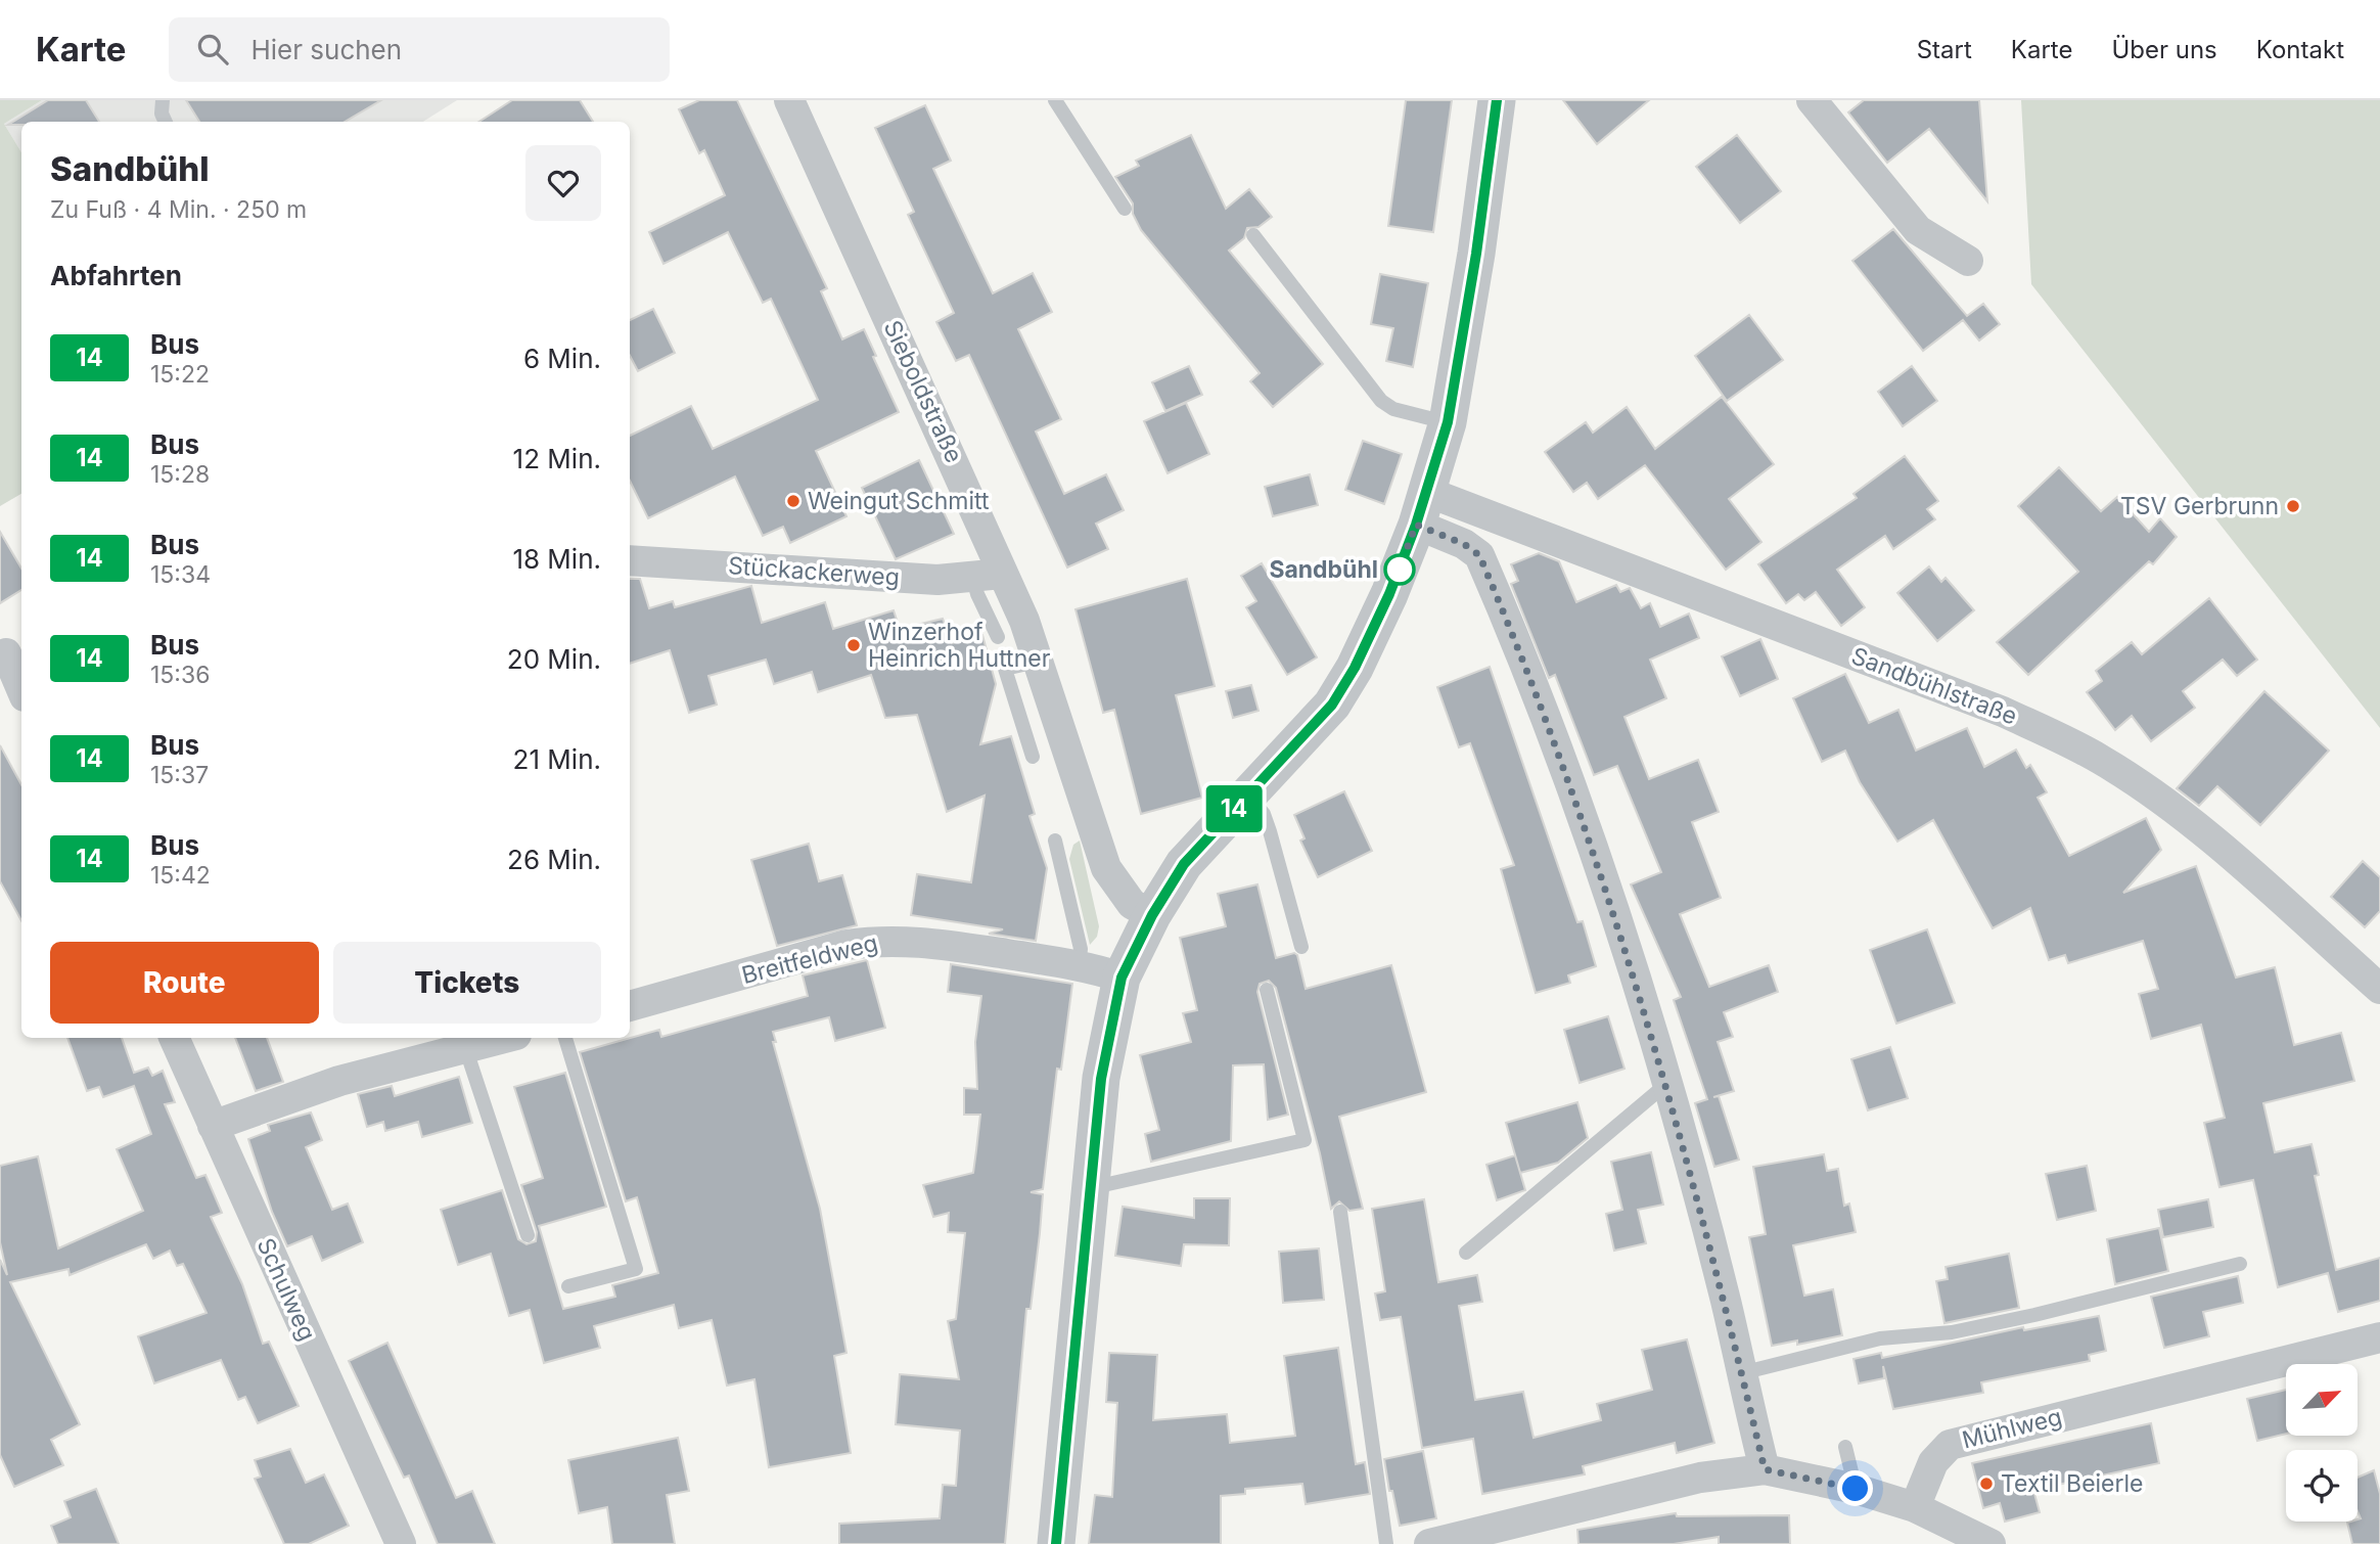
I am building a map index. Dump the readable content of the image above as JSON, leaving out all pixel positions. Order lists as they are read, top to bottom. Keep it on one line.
{"streets":{"street":["Sieboldstraße","Stückackerweg","Sandbühlstraße","Breitfeldweg","Schulweg","Mühlweg"]},"crossings":[["Sieboldstraße","Stückackerweg"]],"places":["Weingut Schmitt","TSV Gerbrunn","Sandbühl","Winzerhof Heinrich Huttner","Textil Beierle"],"lines":["bus line 14"],"north":"top right","page":{"header":"Karte","search":"Hier suchen","nav":["Start","Karte","Über uns","Kontakt"],"on_map":"14","heading":[["Sandbühl","Zu Fuß · 4 Min. · 250 m"],"Abfahrten"],"list":[{"mark":"14","name":"Bus","note":"15:22","value":"6 Min."},{"mark":"14","name":"Bus","note":"15:28","value":"12 Min."},{"mark":"14","name":"Bus","note":"15:34","value":"18 Min."},{"mark":"14","name":"Bus","note":"15:36","value":"20 Min."},{"mark":"14","name":"Bus","note":"15:37","value":"21 Min."},{"mark":"14","name":"Bus","note":"15:42","value":"26 Min."}],"buttons":["Route","Tickets"]}}
